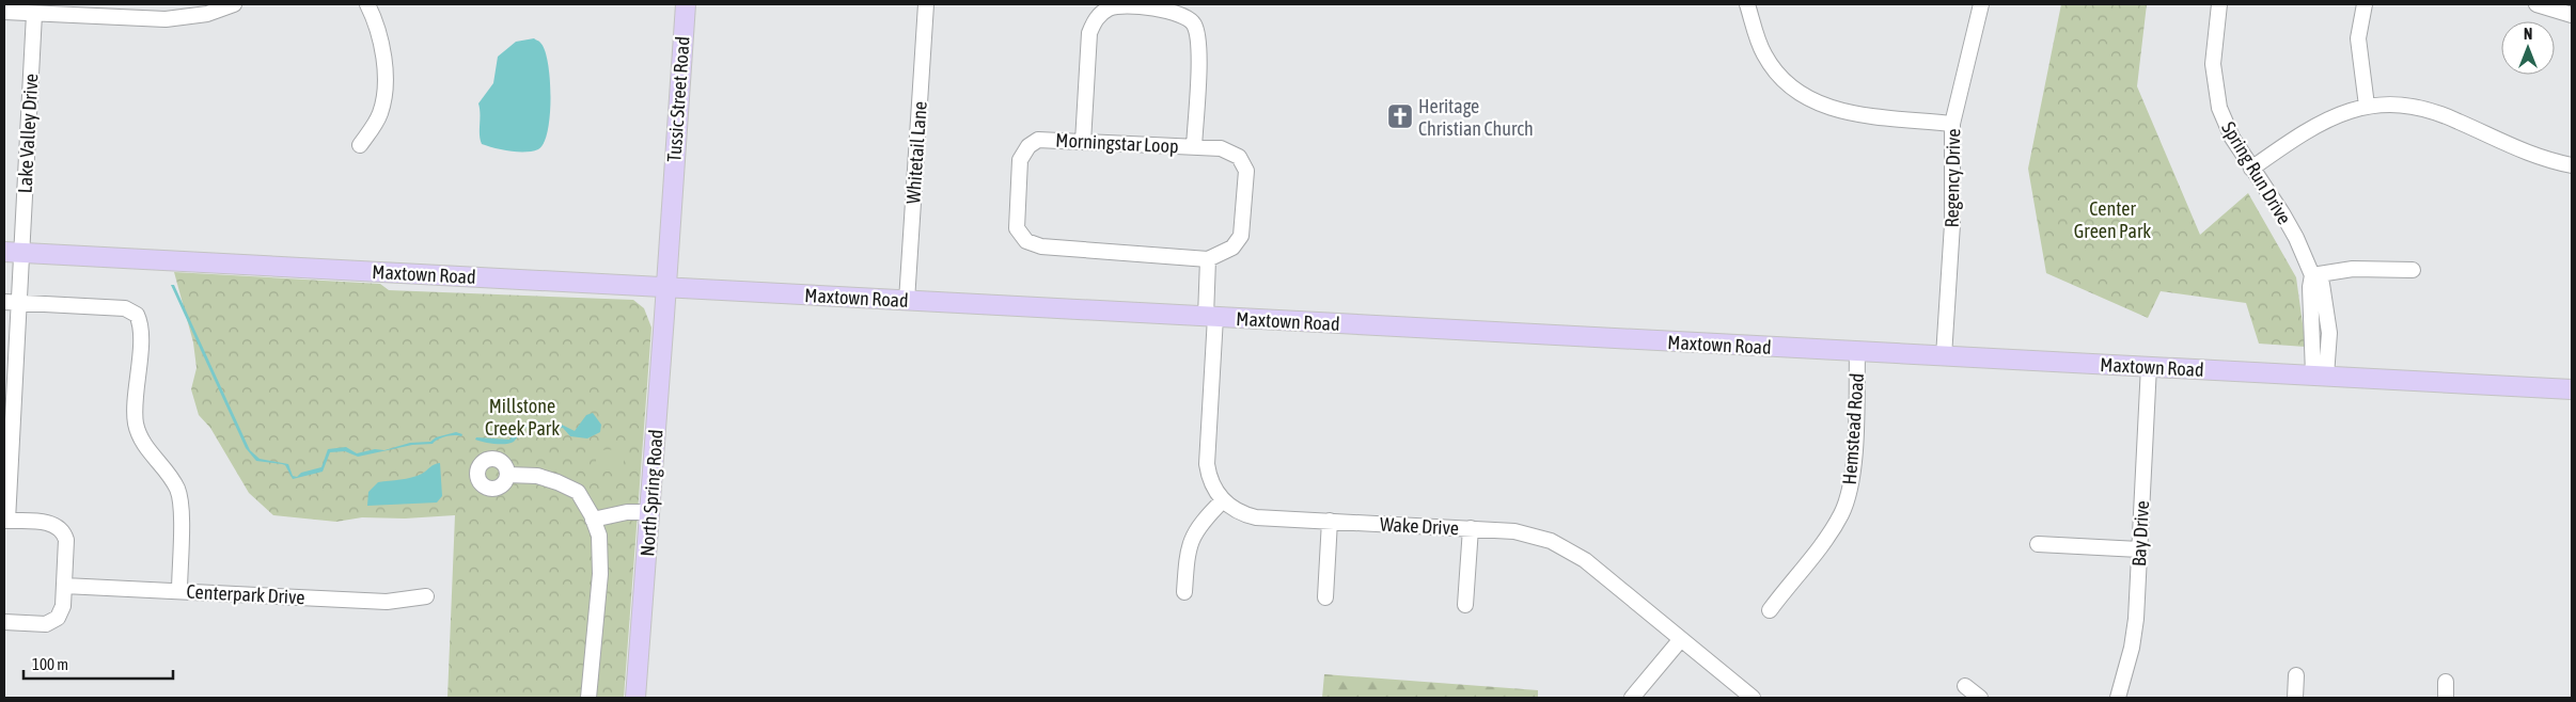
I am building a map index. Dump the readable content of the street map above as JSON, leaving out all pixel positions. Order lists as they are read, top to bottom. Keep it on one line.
{"streets":{"main road":["Tussic Street Road","Maxtown Road","North Spring Road"],"street":["Lake Valley Drive","Morningstar Loop","Whitetail Lane","Spring Run Drive","Regency Drive","Hemstead Road","Wake Drive","Bay Drive","Centerpark Drive"]},"crossings":[["Tussic Street Road","Maxtown Road"],["Tussic Street Road","North Spring Road"],["Lake Valley Drive","Maxtown Road"],["Whitetail Lane","Maxtown Road"],["Spring Run Drive","Maxtown Road"],["Regency Drive","Maxtown Road"],["Maxtown Road","Hemstead Road"],["Maxtown Road","North Spring Road"],["Maxtown Road","Bay Drive"]],"parks":["Center Green Park","Millstone Creek Park"],"places":{"church":["Heritage Christian Church"]},"scale_bar":"100 m","north":"top"}
